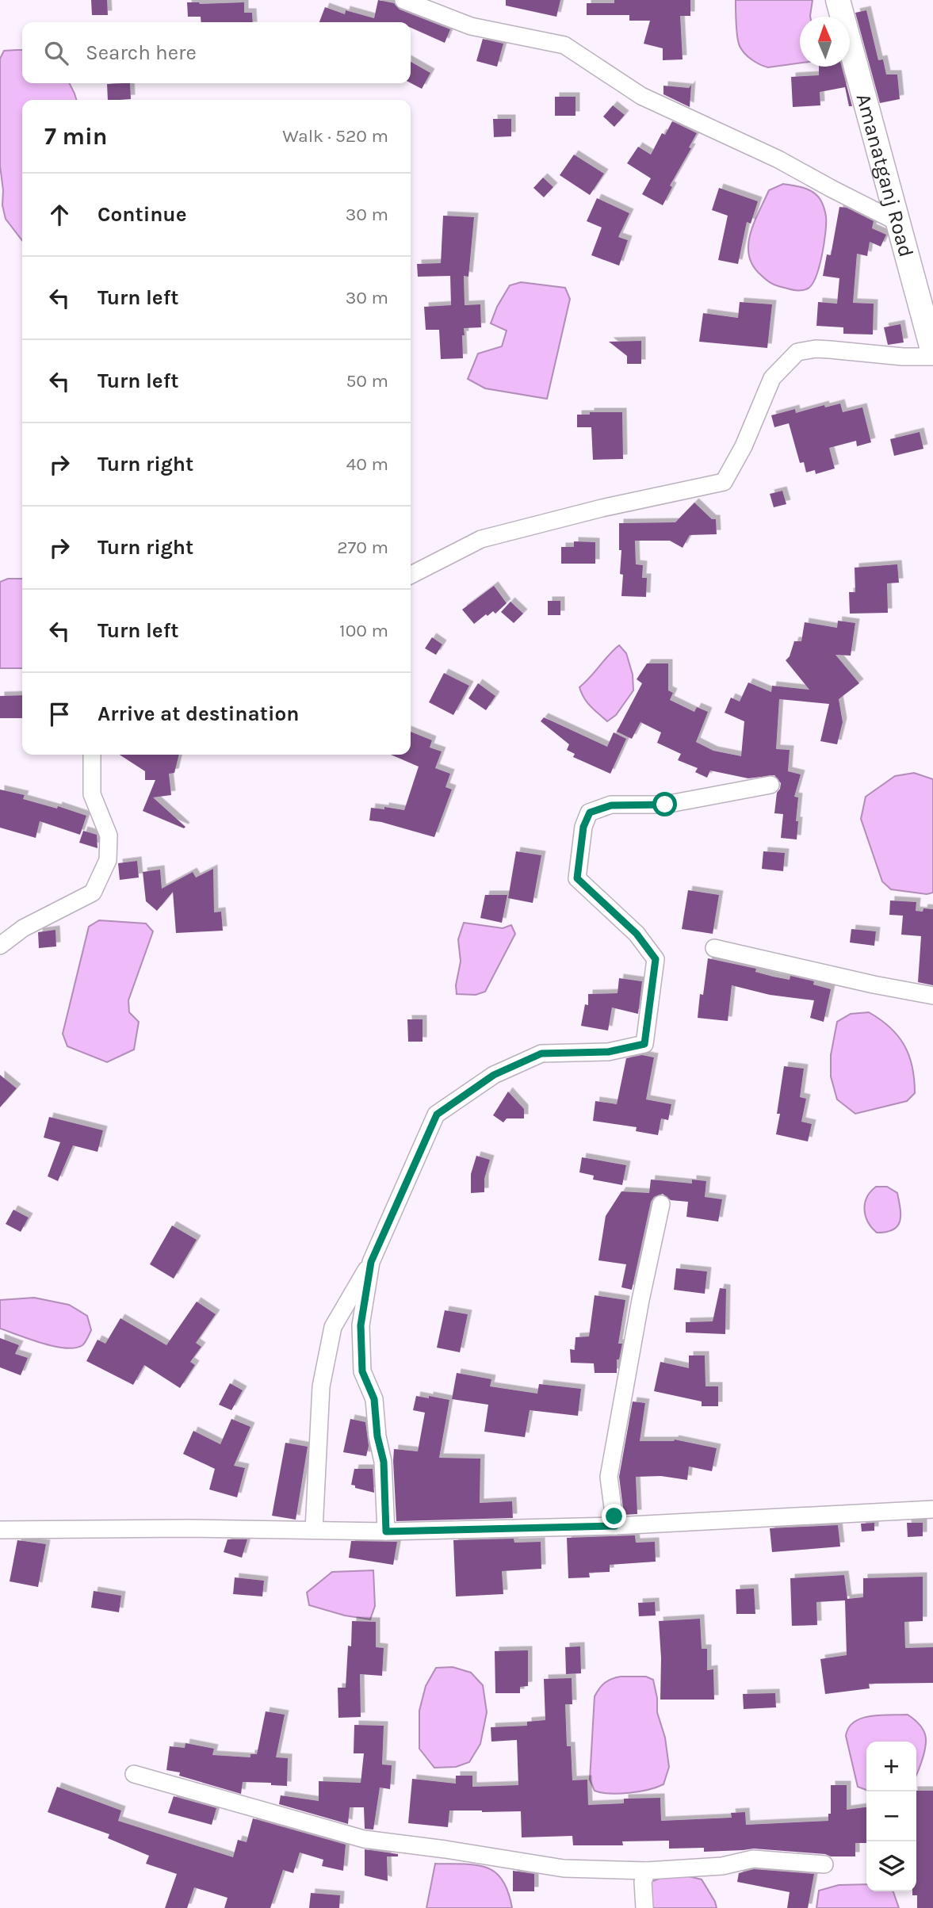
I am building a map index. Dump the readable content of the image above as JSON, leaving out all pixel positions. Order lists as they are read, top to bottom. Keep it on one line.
{"streets":{"main road":["Amanatganj Road"]},"north":"top","page":{"search":"Search here","heading":["7 min","Walk · 520 m"],"list":[["Continue","30 m"],["Turn left","30 m"],["Turn left","50 m"],["Turn right","40 m"],["Turn right","270 m"],["Turn left","100 m"],"Arrive at destination"],"map_buttons":["+","−"]}}
